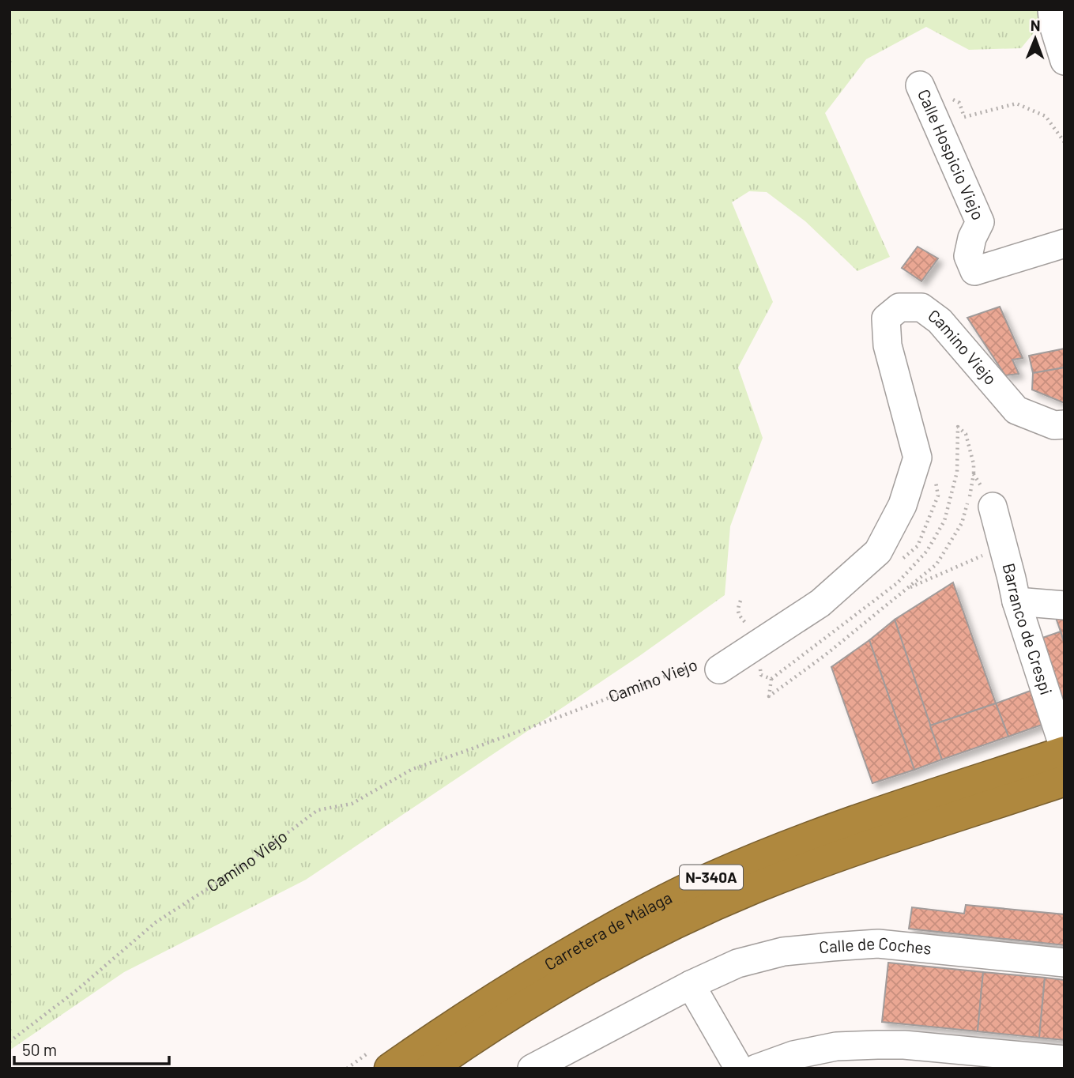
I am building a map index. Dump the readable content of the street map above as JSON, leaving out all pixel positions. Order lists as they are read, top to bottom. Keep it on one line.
{"streets":{"highway":["N-340A","Carretera de Málaga"],"street":["Calle Hospicio Viejo","Camino Viejo","Barranco de Crespi","Calle de Coches"]},"crossings":[["Barranco de Crespi","Carretera de Málaga"]],"scale_bar":"50 m","north":"top"}
